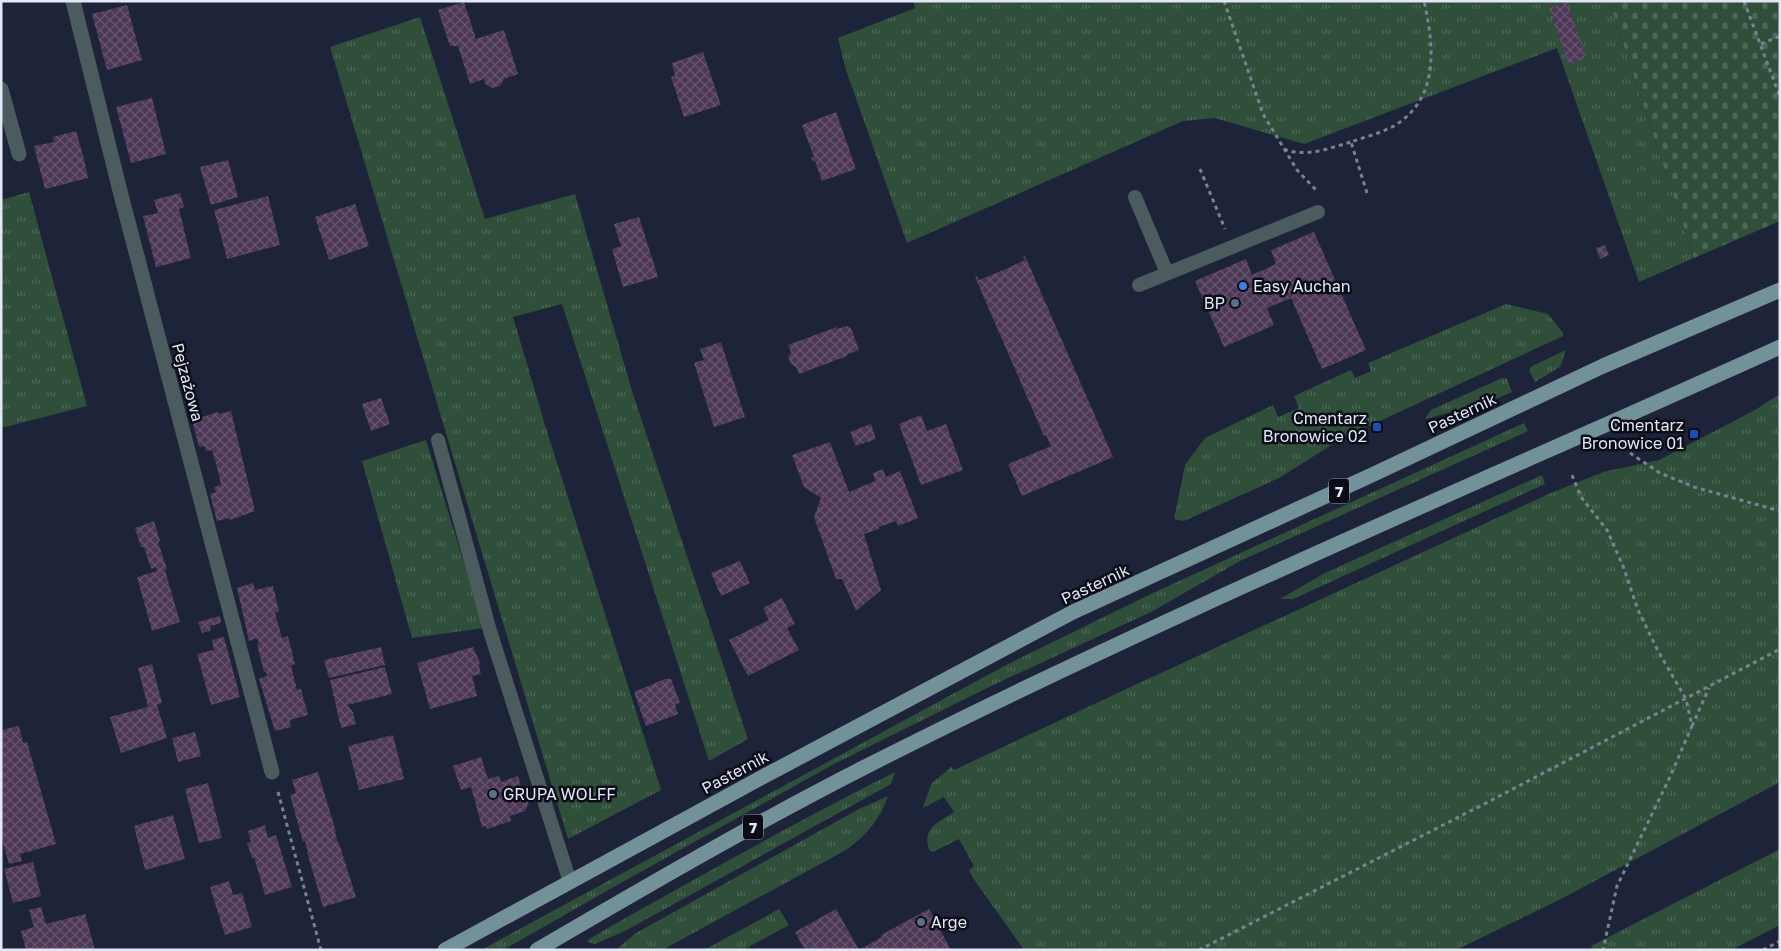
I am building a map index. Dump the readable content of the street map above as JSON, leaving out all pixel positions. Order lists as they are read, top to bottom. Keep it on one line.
{"streets":{"main road":["Pasternik","7"],"street":["Pejzażowa"]},"places":{"other":["Easy Auchan","BP","GRUPA WOLFF","Arge"],"transit":["Cmentarz Bronowice 02","Cmentarz Bronowice 01"]}}
